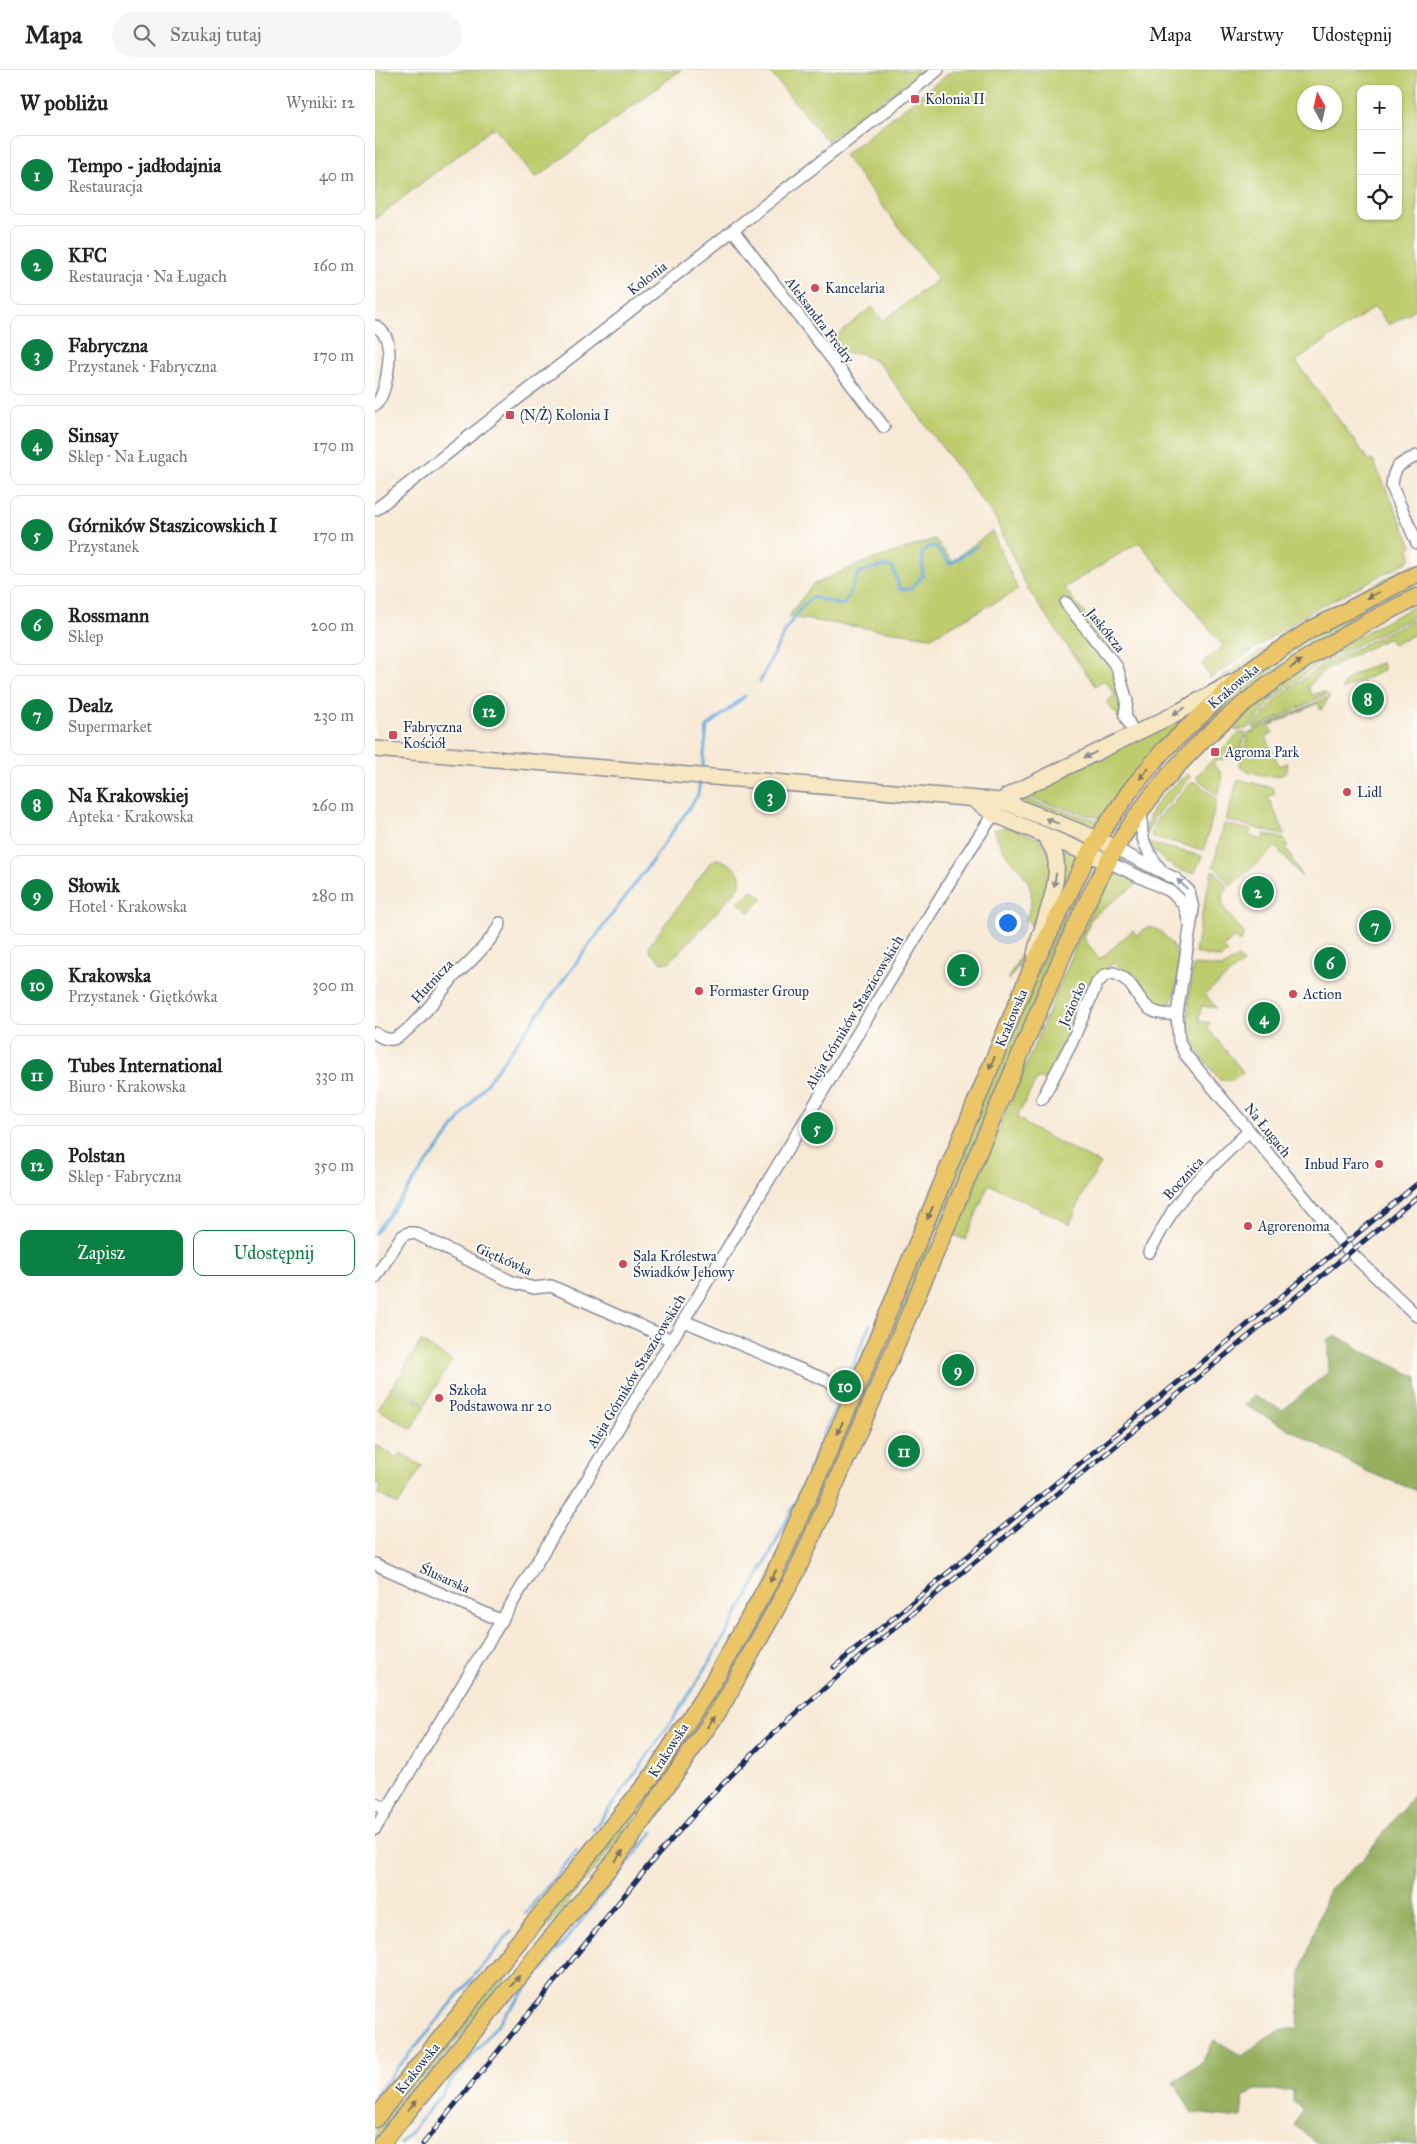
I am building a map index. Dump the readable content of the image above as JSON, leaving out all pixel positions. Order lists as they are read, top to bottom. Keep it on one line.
{"streets":{"main road":["Krakowska"],"street":["Kolonia","Aleksandra Fredry","Jaskółcza","Hutnicza","Jeziorko","Aleja Górników Staszicowskich","Na Ługach","Bocznica","Giętkówka","Ślusarska"]},"crossings":[["Kolonia","Aleksandra Fredry"],["Krakowska","Na Ługach"],["Jeziorko","Na Ługach"],["Aleja Górników Staszicowskich","Giętkówka"],["Aleja Górników Staszicowskich","Ślusarska"],["Na Ługach","Bocznica"]],"places":{"transit":["Kolonia II","(N/Ż) Kolonia I","Fabryczna Kościół","Agroma Park"],"other":["Kancelaria","Lidl","Formaster Group","Action","Inbud Faro","Agrorenoma","Sala Królestwa Świadków Jehowy","Szkoła Podstawowa nr 20"]},"north":"top","page":{"header":"Mapa","search":"Szukaj tutaj","nav":["Mapa","Warstwy","Udostępnij"],"heading":["W pobliżu","Wyniki: 12"],"map_buttons":["+","−"],"list":[{"mark":"1","name":"Tempo - jadłodajnia","note":"Restauracja","value":"40 m"},{"mark":"2","name":"KFC","note":"Restauracja · Na Ługach","value":"160 m"},{"mark":"3","name":"Fabryczna","note":"Przystanek · Fabryczna","value":"170 m"},{"mark":"4","name":"Sinsay","note":"Sklep · Na Ługach","value":"170 m"},{"mark":"5","name":"Górników Staszicowskich I","note":"Przystanek","value":"170 m"},{"mark":"6","name":"Rossmann","note":"Sklep","value":"200 m"},{"mark":"7","name":"Dealz","note":"Supermarket","value":"230 m"},{"mark":"8","name":"Na Krakowskiej","note":"Apteka · Krakowska","value":"260 m"},{"mark":"9","name":"Słowik","note":"Hotel · Krakowska","value":"280 m"},{"mark":"10","name":"Krakowska","note":"Przystanek · Giętkówka","value":"300 m"},{"mark":"11","name":"Tubes International","note":"Biuro · Krakowska","value":"330 m"},{"mark":"12","name":"Polstan","note":"Sklep · Fabryczna","value":"350 m"}],"pins":["8","12","3","2","7","6","1","4","5","9","10","11"],"buttons":["Zapisz","Udostępnij"]}}
